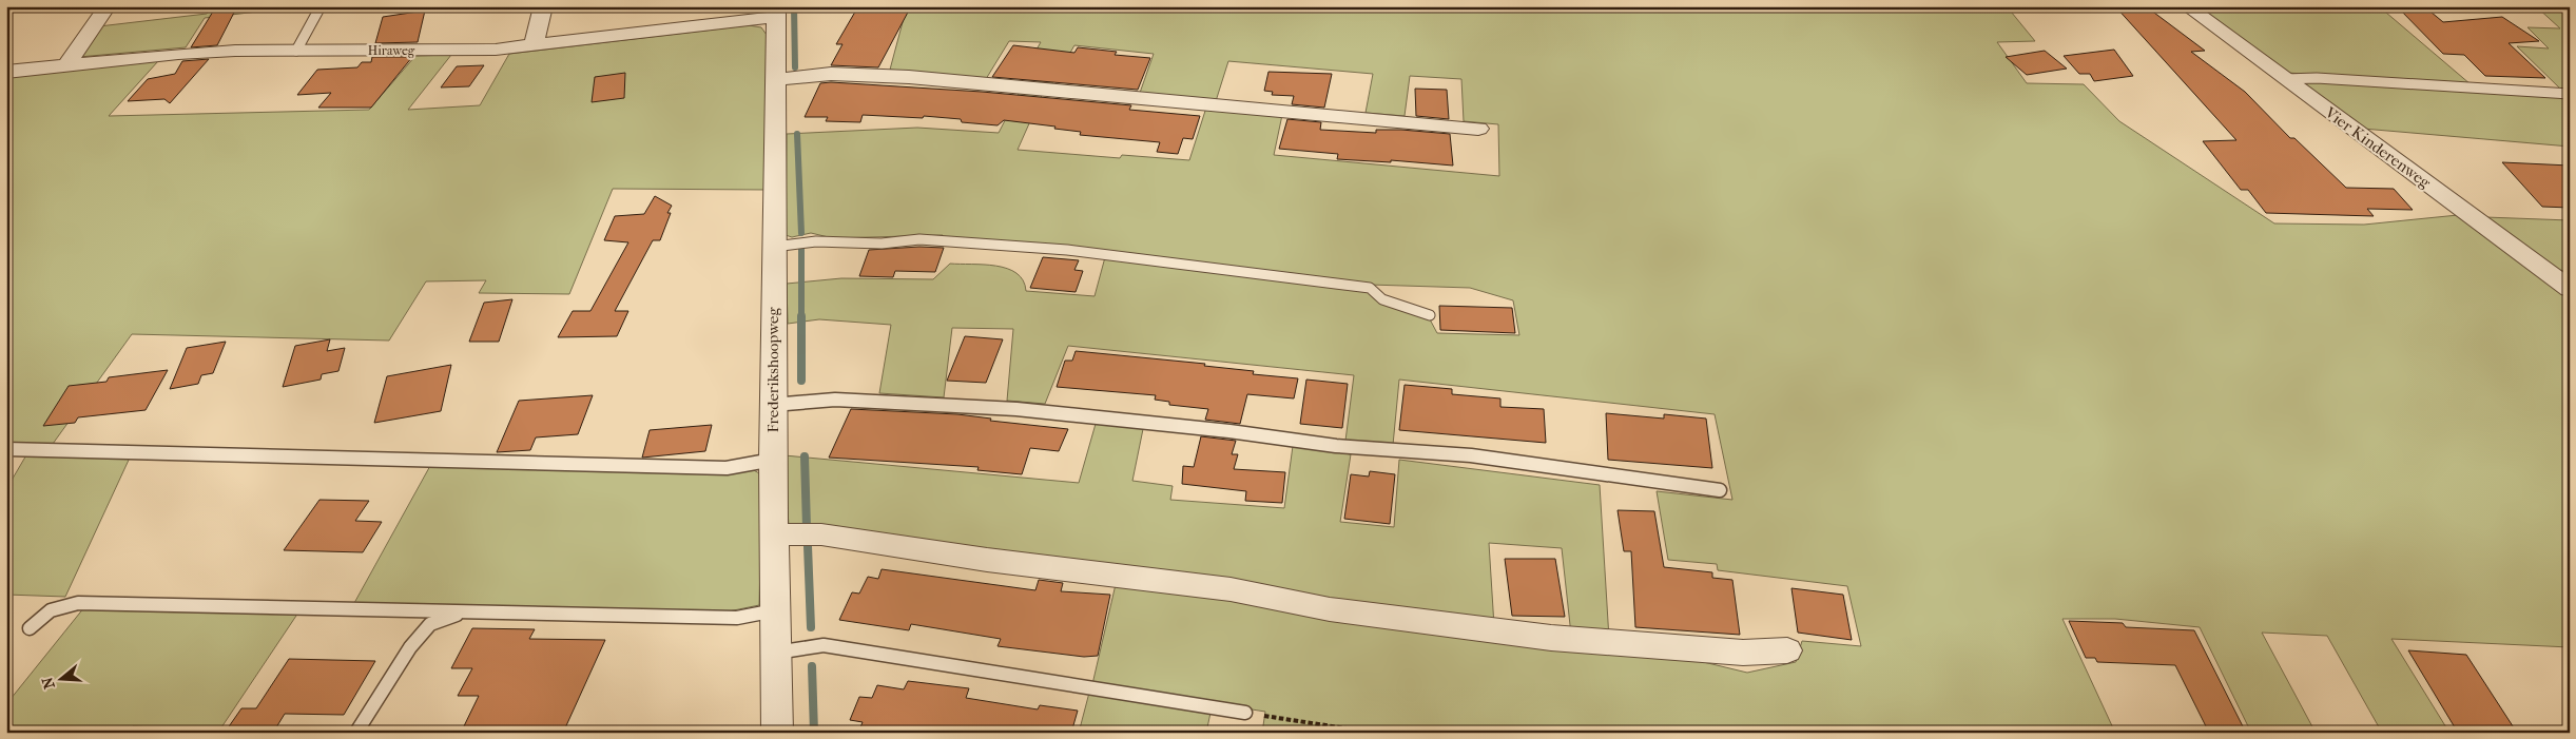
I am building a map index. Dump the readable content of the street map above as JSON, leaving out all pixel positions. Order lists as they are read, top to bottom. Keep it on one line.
{"streets":{"street":["Hiraweg","Vier Kinderenweg","Frederikshoopweg"]},"crossings":[["Hiraweg","Frederikshoopweg"]],"north":"left"}
